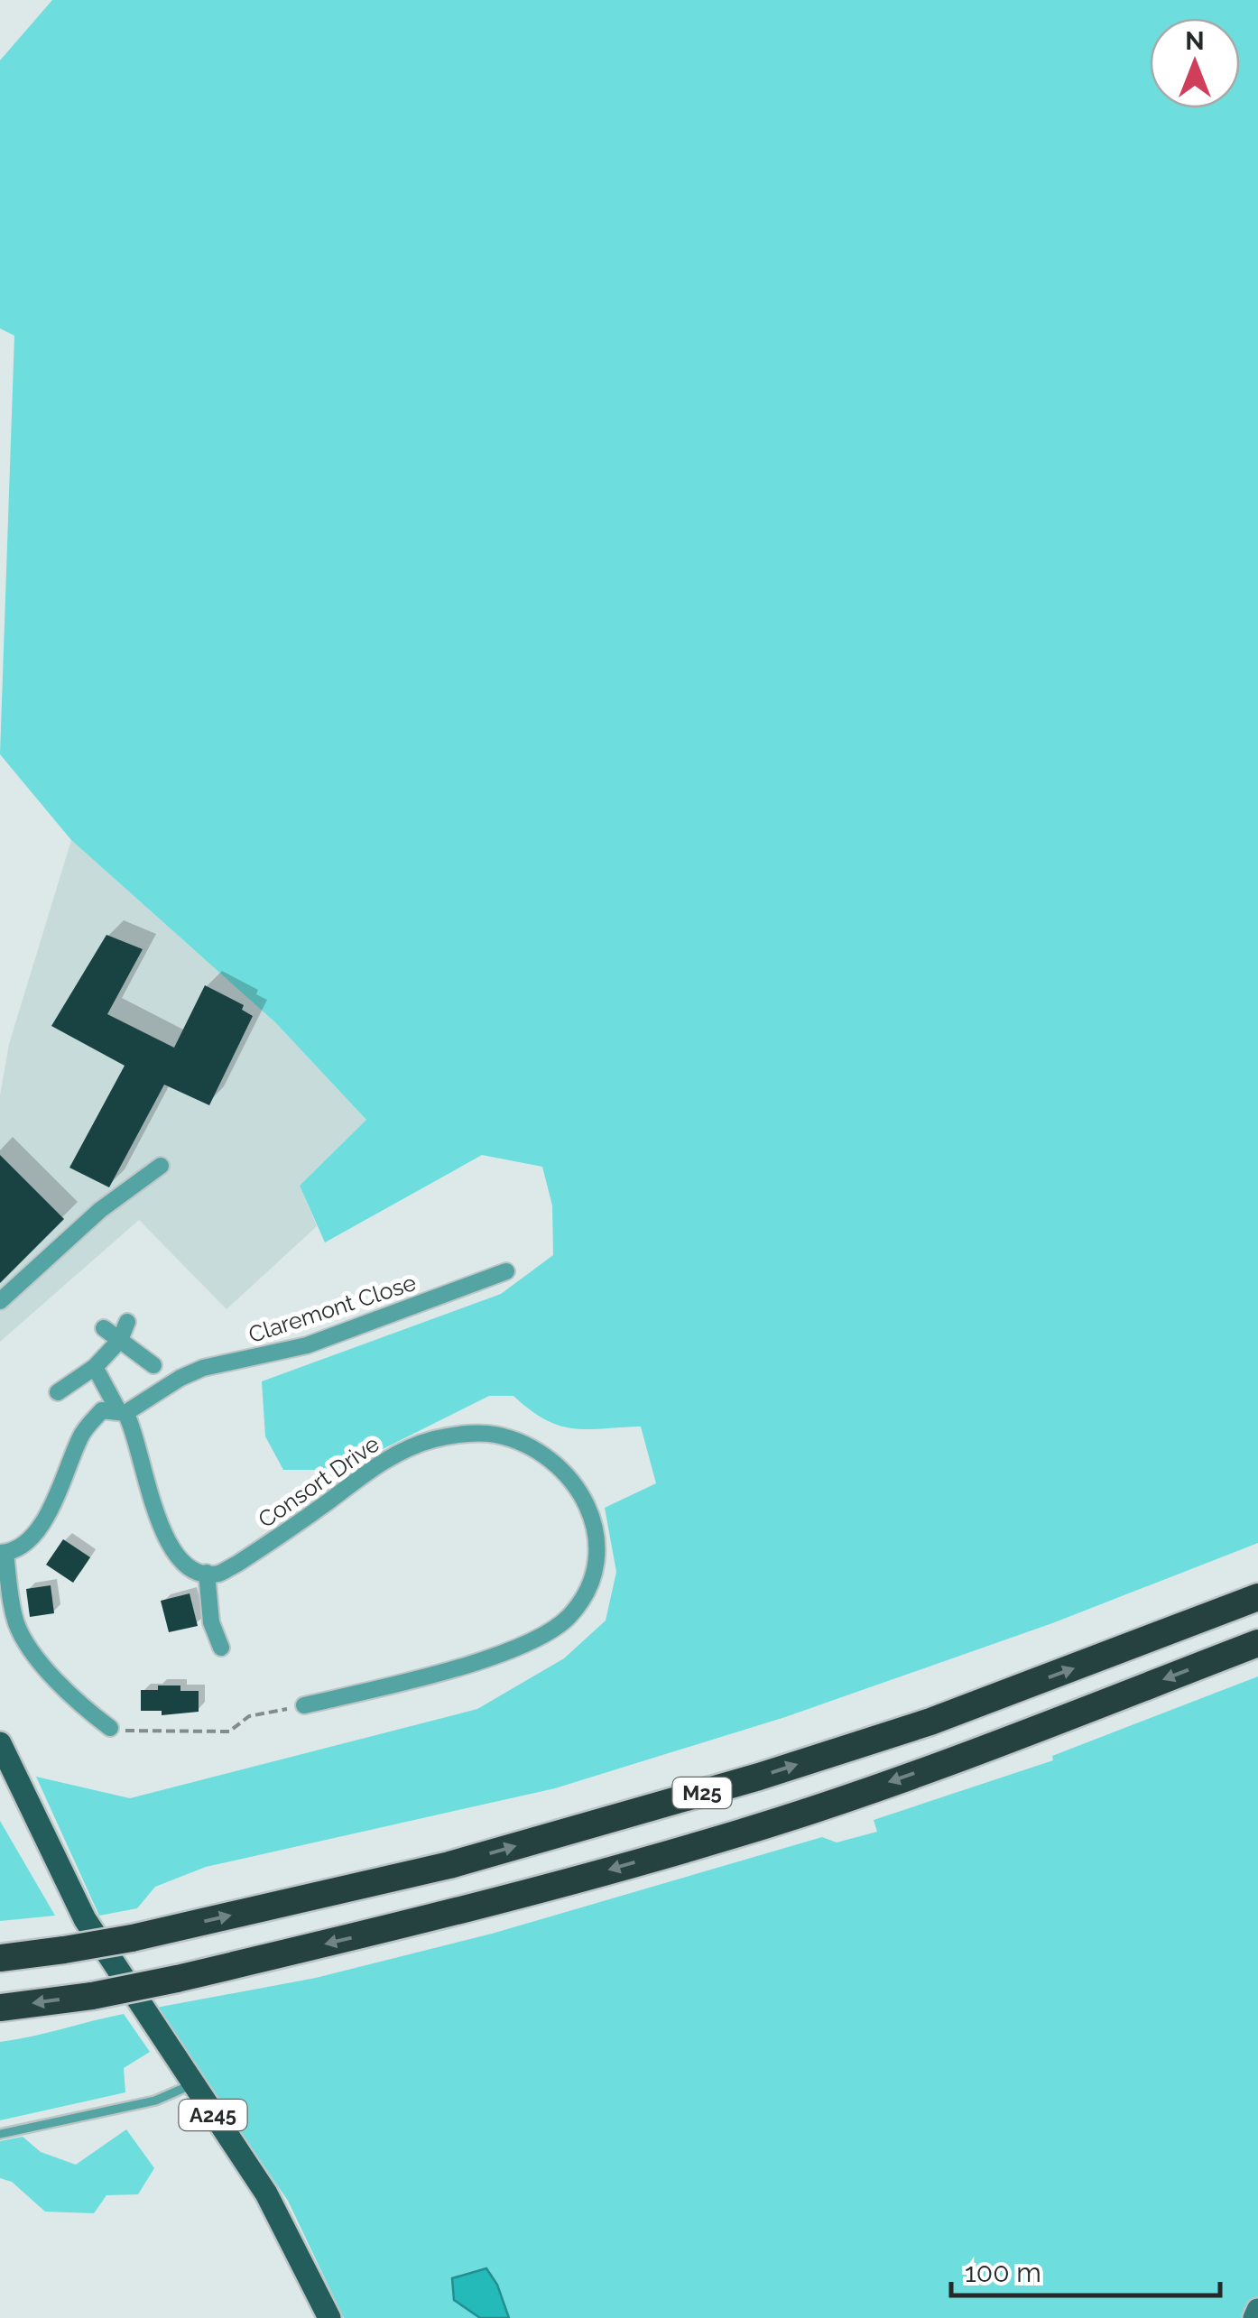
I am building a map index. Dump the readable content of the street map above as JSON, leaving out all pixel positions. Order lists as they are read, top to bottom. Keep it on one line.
{"streets":{"highway":["M25"],"main road":["A245"],"street":["Claremont Close","Consort Drive"]},"scale_bar":"100 m","north":"top"}
